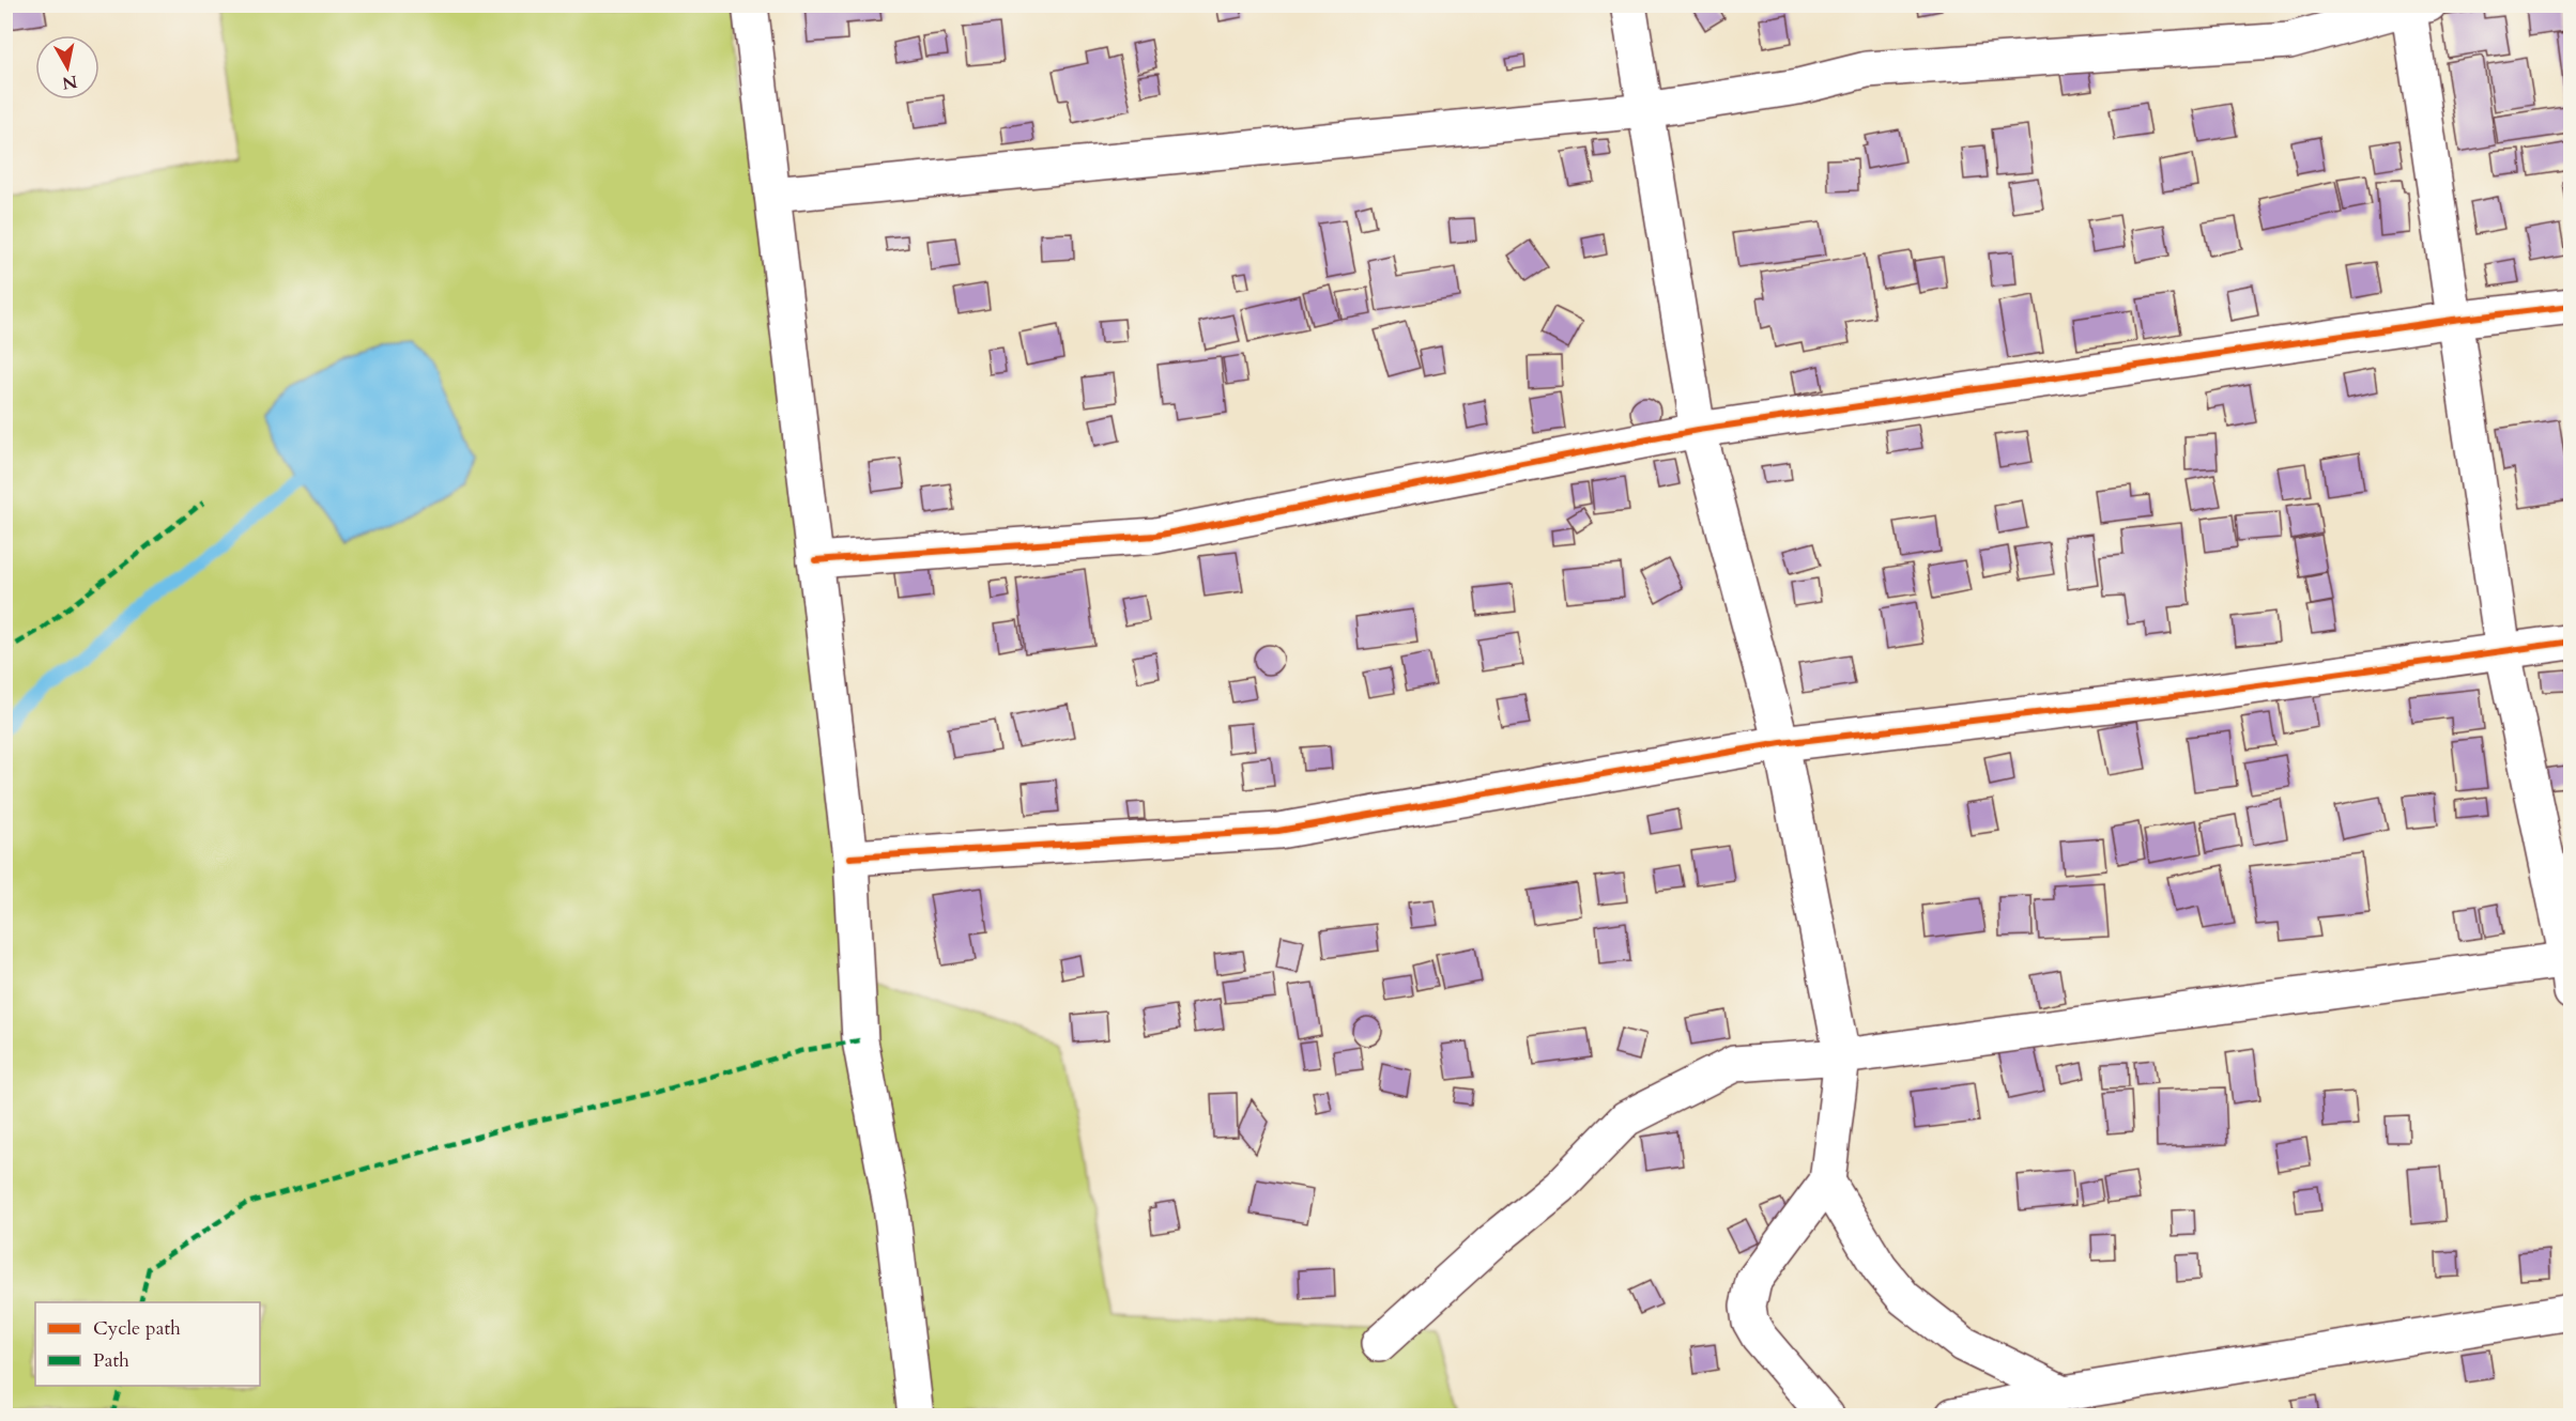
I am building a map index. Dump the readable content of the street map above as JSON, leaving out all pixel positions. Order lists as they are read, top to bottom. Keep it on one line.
{"legend":["Cycle path","Path"],"north":"bottom"}
